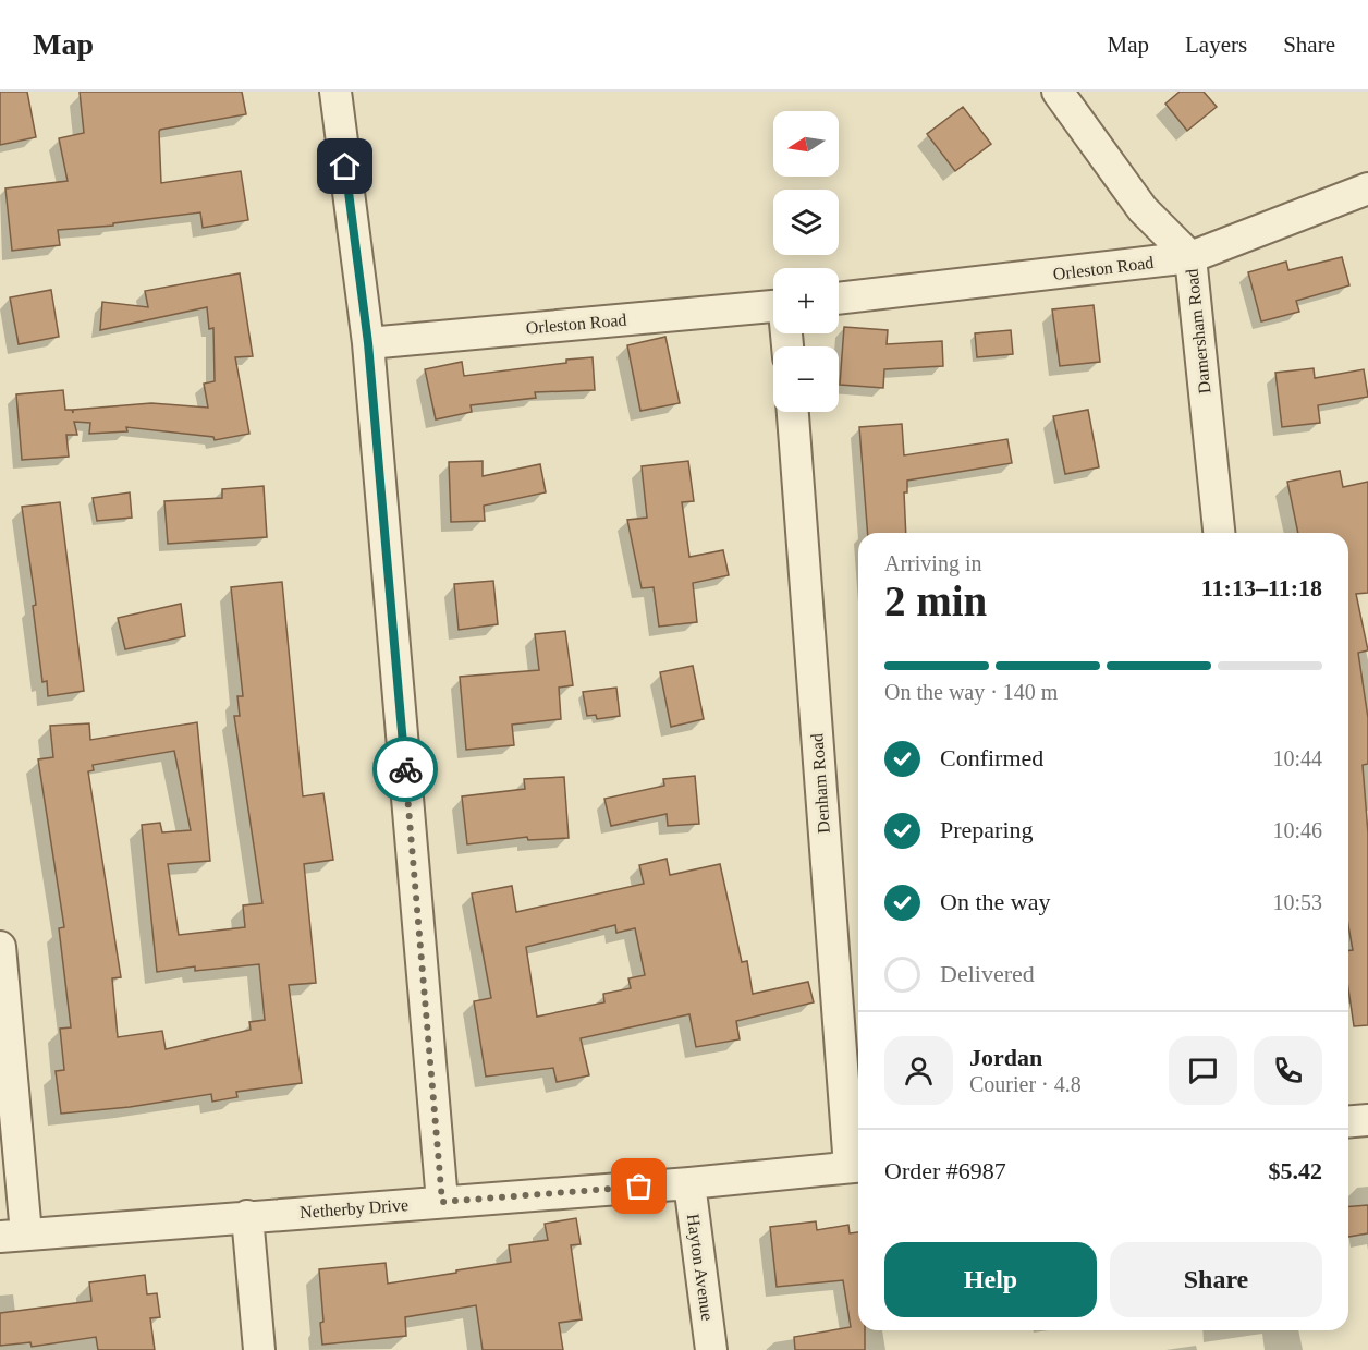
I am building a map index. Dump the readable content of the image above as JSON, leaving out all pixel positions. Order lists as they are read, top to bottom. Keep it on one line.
{"streets":{"street":["Orleston Road","Damersham Road","Denham Road","Netherby Drive","Hayton Avenue"]},"crossings":[["Orleston Road","Damersham Road"],["Denham Road","Netherby Drive"],["Netherby Drive","Hayton Avenue"]],"north":"left","page":{"header":"Map","nav":["Map","Layers","Share"],"map_buttons":["+","−"],"heading":["2 min","Arriving in","11:13–11:18"],"panel":["Jordan","Courier · 4.8","Order #6987","$5.42"],"bar":"On the way · 140 m","list":[["Confirmed","10:44"],["Preparing","10:46"],["On the way","10:53"],"Delivered"],"buttons":["Help","Share"]}}
